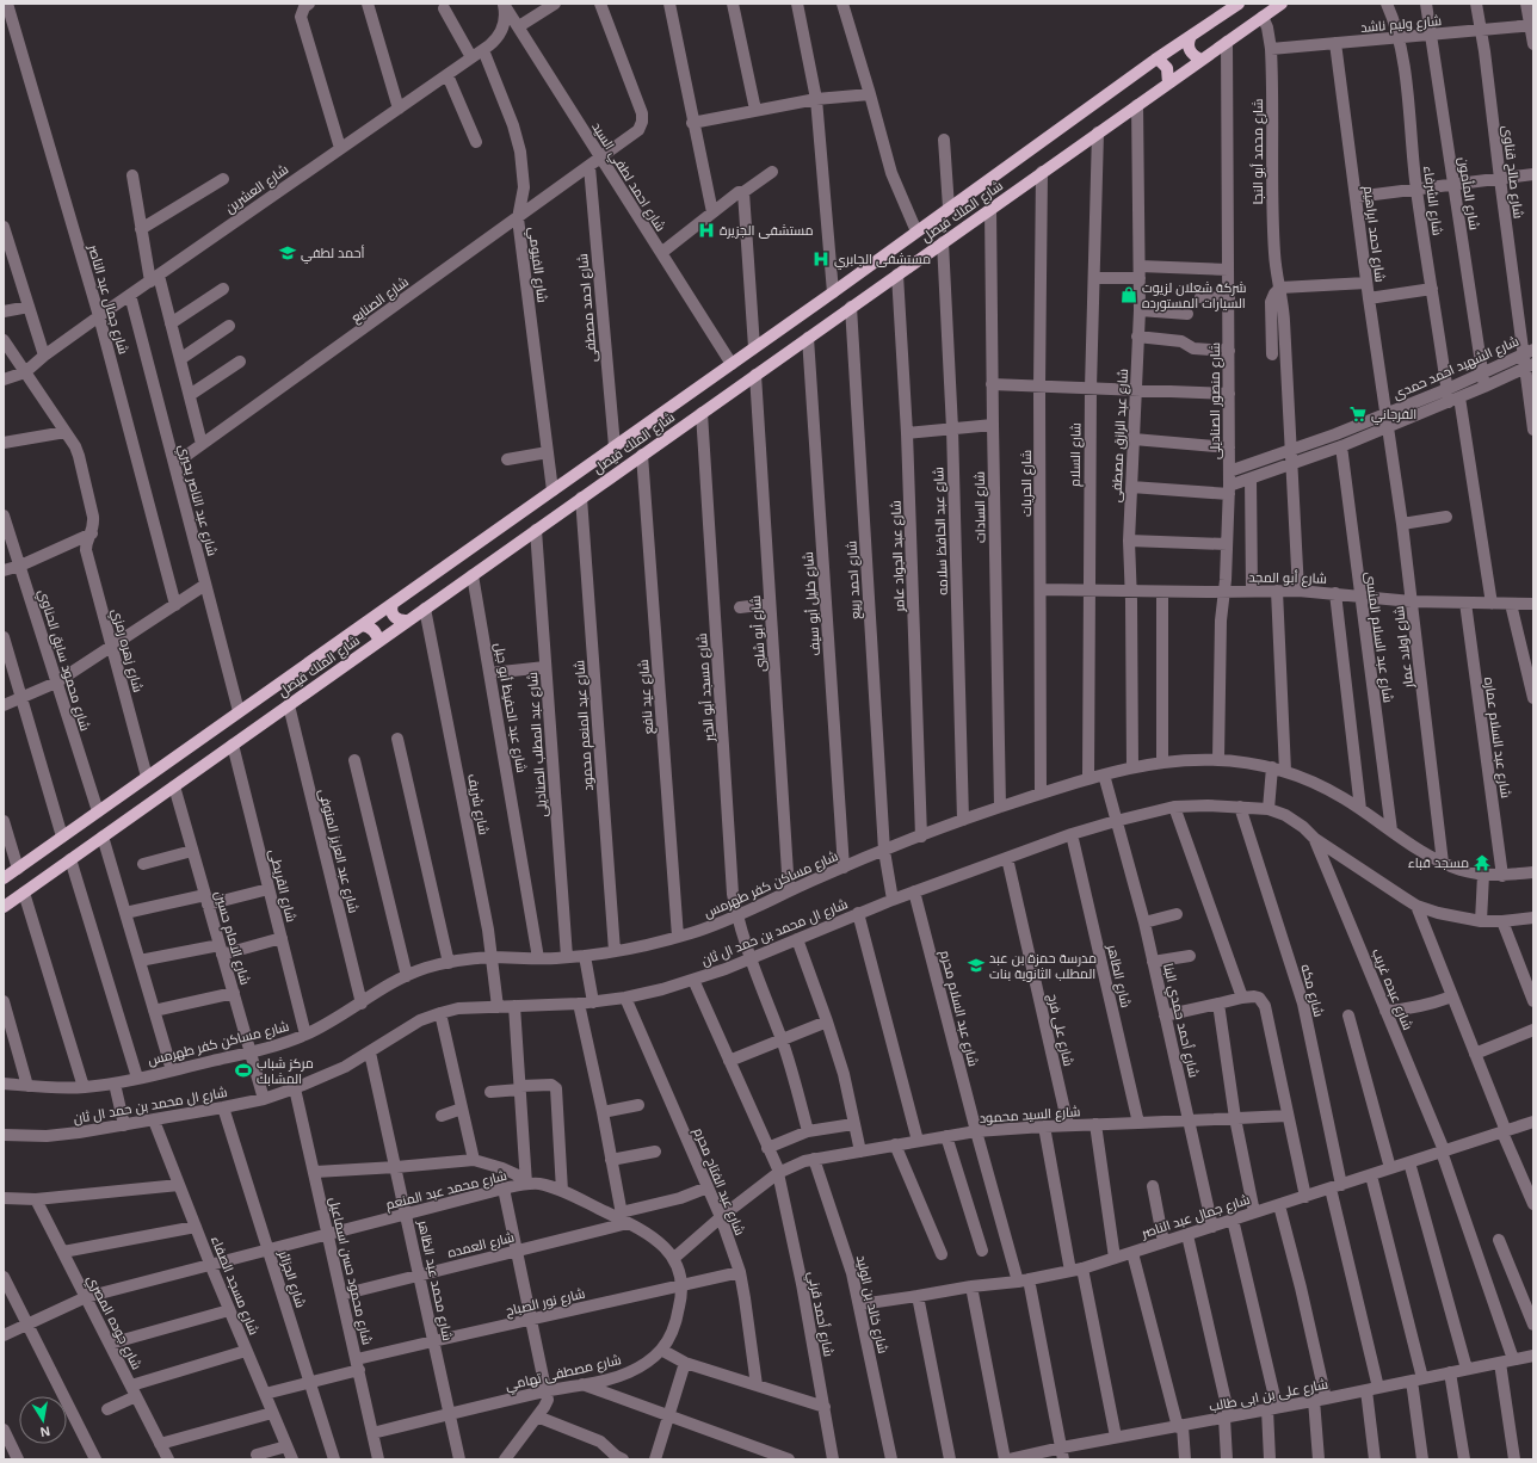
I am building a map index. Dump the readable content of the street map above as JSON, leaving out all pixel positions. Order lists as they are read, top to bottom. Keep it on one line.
{"streets":{"main road":["شارع الملك فيصل"],"street":["شارع وليم ناشد","شارع محمد أبو النجا","شارع صالح قناوى","شارع احمد لطفي السيد","شارع العشرين","شارع المأمون","شارع الشرفاء","شارع احمد ابراهيم","شارع الفيومي","شارع جمال عبد الناصر","شارع الصنايع","شارع احمد مصطفى","شارع الشهيد احمد حمدى","شارع منصور الصناديلى","شارع عبد الرازق مصطفى","شارع السلام","شارع الحريات","شارع عبد الناصر بحيري","شارع السادات","شارع عبد الحافظ سلامه","شارع عبد الجواد عامر","شارع أبو المجد","شارع احمد ربيع","شارع خليل أبو سيف","شارع أبو شلبى","شارع عبد السلام المنسى","شارع اولاد عمار","شارع زهره رمزي","شارع محمود سابق الحناوي","شارع مسجد أبو الخير","شارع عيد نافع","شارع عبد الحفيظ أبو جبل","شارع عبد المنعم محمود","شارع عبد السلام عماره","شارع عبد المطلب الصناديلى","شارع شريف","شارع عبد العزيز المنوفى","شارع مساكن كفر طهرمس","شارع القريطى","شارع ال محمد بن حمد ال ثان","شارع الامام حسين","شارع الطاهر","شارع عبده غريب","شارع مكه","شارع عبد السلام محرم","شارع أحمد حمدي البنا","شارع على فرج","شارع السيد محمود","شارع عبد الفتاح محرم","شارع محمد عبد المنعم","شارع العمده","شارع محمود حسن اسماعيل","شارع الجزائر","شارع محمد عبد الظاهر","شارع مسجد الصفاء","شارع نور الصباح","شارع خالد بن الوليد","شارع أحمد قرني","شارع جوده المصري","شارع مصطفى تهامي","شارع على بن ابى طالب"]},"crossings":[["شارع وليم ناشد","شارع محمد أبو النجا"],["شارع وليم ناشد","شارع صالح قناوى"],["شارع وليم ناشد","شارع المأمون"],["شارع وليم ناشد","شارع الشرفاء"],["شارع وليم ناشد","شارع احمد ابراهيم"],["شارع محمد أبو النجا","شارع الملك فيصل"],["شارع محمد أبو النجا","شارع الشهيد احمد حمدى"],["شارع محمد أبو النجا","شارع أبو المجد"],["شارع صالح قناوى","شارع الشهيد احمد حمدى"],["شارع احمد لطفي السيد","شارع العشرين"],["شارع احمد لطفي السيد","شارع الملك فيصل"],["شارع احمد لطفي السيد","شارع الصنايع"],["شارع العشرين","شارع الفيومي"],["شارع العشرين","شارع جمال عبد الناصر"],["شارع العشرين","شارع عبد الناصر بحيري"],["شارع العشرين","شارع زهره رمزي"],["شارع المأمون","شارع الشهيد احمد حمدى"],["شارع الشرفاء","شارع الشهيد احمد حمدى"],["شارع الشرفاء","شارع أبو المجد"],["شارع الملك فيصل","شارع الفيومي"],["شارع الملك فيصل","شارع احمد مصطفى"],["شارع الملك فيصل","شارع منصور الصناديلى"],["شارع الملك فيصل","شارع عبد الرازق مصطفى"],["شارع الملك فيصل","شارع السلام"],["شارع الملك فيصل","شارع الحريات"],["شارع الملك فيصل","شارع عبد الناصر بحيري"],["شارع الملك فيصل","شارع السادات"],["شارع الملك فيصل","شارع عبد الحافظ سلامه"],["شارع الملك فيصل","شارع عبد الجواد عامر"],["شارع الملك فيصل","شارع احمد ربيع"],["شارع الملك فيصل","شارع خليل أبو سيف"],["شارع الملك فيصل","شارع أبو شلبى"],["شارع الملك فيصل","شارع زهره رمزي"],["شارع الملك فيصل","شارع محمود سابق الحناوي"],["شارع الملك فيصل","شارع مسجد أبو الخير"],["شارع الملك فيصل","شارع عيد نافع"],["شارع الملك فيصل","شارع عبد الحفيظ أبو جبل"],["شارع الملك فيصل","شارع عبد المنعم محمود"],["شارع الملك فيصل","شارع عبد المطلب الصناديلى"],["شارع الملك فيصل","شارع شريف"],["شارع الملك فيصل","شارع عبد العزيز المنوفى"],["شارع الملك فيصل","شارع القريطى"],["شارع الملك فيصل","شارع الامام حسين"],["شارع احمد ابراهيم","شارع الشهيد احمد حمدى"],["شارع احمد ابراهيم","شارع اولاد عمار"],["شارع الفيومي","شارع الصنايع"],["شارع جمال عبد الناصر","شارع عبده غريب"],["شارع جمال عبد الناصر","شارع مكه"],["شارع جمال عبد الناصر","شارع عبد السلام محرم"],["شارع جمال عبد الناصر","شارع أحمد حمدي البنا"],["شارع جمال عبد الناصر","شارع خالد بن الوليد"],["شارع الصنايع","شارع احمد مصطفى"],["شارع الصنايع","شارع عبد الناصر بحيري"],["شارع الشهيد احمد حمدى","شارع منصور الصناديلى"],["شارع منصور الصناديلى","شارع أبو المجد"],["شارع منصور الصناديلى","شارع مساكن كفر طهرمس"],["شارع عبد الرازق مصطفى","شارع أبو المجد"],["شارع عبد الرازق مصطفى","شارع مساكن كفر طهرمس"],["شارع السلام","شارع أبو المجد"],["شارع السلام","شارع مساكن كفر طهرمس"],["شارع الحريات","شارع أبو المجد"],["شارع الحريات","شارع مساكن كفر طهرمس"],["شارع السادات","شارع مساكن كفر طهرمس"],["شارع عبد الحافظ سلامه","شارع مساكن كفر طهرمس"],["شارع عبد الجواد عامر","شارع مساكن كفر طهرمس"],["شارع أبو المجد","شارع عبد السلام المنسى"],["شارع أبو المجد","شارع اولاد عمار"],["شارع أبو المجد","شارع عبد السلام عماره"],["شارع احمد ربيع","شارع مساكن كفر طهرمس"],["شارع احمد ربيع","شارع ال محمد بن حمد ال ثان"],["شارع خليل أبو سيف","شارع مساكن كفر طهرمس"],["شارع أبو شلبى","شارع مساكن كفر طهرمس"],["شارع عبد السلام المنسى","شارع مساكن كفر طهرمس"],["شارع اولاد عمار","شارع مساكن كفر طهرمس"],["شارع مسجد أبو الخير","شارع مساكن كفر طهرمس"],["شارع مسجد أبو الخير","شارع ال محمد بن حمد ال ثان"],["شارع عيد نافع","شارع مساكن كفر طهرمس"],["شارع عبد الحفيظ أبو جبل","شارع مساكن كفر طهرمس"],["شارع عبد المنعم محمود","شارع مساكن كفر طهرمس"],["شارع عبد السلام عماره","شارع مساكن كفر طهرمس"],["شارع عبد المطلب الصناديلى","شارع مساكن كفر طهرمس"],["شارع شريف","شارع مساكن كفر طهرمس"],["شارع شريف","شارع ال محمد بن حمد ال ثان"],["شارع عبد العزيز المنوفى","شارع مساكن كفر طهرمس"],["شارع مساكن كفر طهرمس","شارع القريطى"],["شارع مساكن كفر طهرمس","شارع الامام حسين"],["شارع مساكن كفر طهرمس","شارع أحمد حمدي البنا"],["شارع ال محمد بن حمد ال ثان","شارع الامام حسين"],["شارع ال محمد بن حمد ال ثان","شارع الطاهر"],["شارع ال محمد بن حمد ال ثان","شارع عبده غريب"],["شارع ال محمد بن حمد ال ثان","شارع مكه"],["شارع ال محمد بن حمد ال ثان","شارع عبد السلام محرم"],["شارع ال محمد بن حمد ال ثان","شارع أحمد حمدي البنا"],["شارع ال محمد بن حمد ال ثان","شارع على فرج"],["شارع ال محمد بن حمد ال ثان","شارع عبد الفتاح محرم"],["شارع ال محمد بن حمد ال ثان","شارع محمود حسن اسماعيل"],["شارع ال محمد بن حمد ال ثان","شارع الجزائر"],["شارع ال محمد بن حمد ال ثان","شارع محمد عبد الظاهر"],["شارع ال محمد بن حمد ال ثان","شارع مسجد الصفاء"],["شارع ال محمد بن حمد ال ثان","شارع أحمد قرني"],["شارع الطاهر","شارع السيد محمود"],["شارع عبده غريب","شارع على بن ابى طالب"],["شارع مكه","شارع على بن ابى طالب"],["شارع عبد السلام محرم","شارع السيد محمود"],["شارع عبد السلام محرم","شارع على بن ابى طالب"],["شارع أحمد حمدي البنا","شارع السيد محمود"],["شارع على فرج","شارع السيد محمود"],["شارع السيد محمود","شارع عبد الفتاح محرم"],["شارع السيد محمود","شارع محمد عبد المنعم"],["شارع السيد محمود","شارع خالد بن الوليد"],["شارع السيد محمود","شارع أحمد قرني"],["شارع السيد محمود","شارع مصطفى تهامي"],["شارع عبد الفتاح محرم","شارع العمده"],["شارع عبد الفتاح محرم","شارع نور الصباح"],["شارع محمد عبد المنعم","شارع العمده"],["شارع محمد عبد المنعم","شارع محمود حسن اسماعيل"],["شارع محمد عبد المنعم","شارع الجزائر"],["شارع محمد عبد المنعم","شارع محمد عبد الظاهر"],["شارع محمد عبد المنعم","شارع مسجد الصفاء"],["شارع محمد عبد المنعم","شارع جوده المصري"],["شارع محمد عبد المنعم","شارع مصطفى تهامي"],["شارع العمده","شارع محمود حسن اسماعيل"],["شارع العمده","شارع محمد عبد الظاهر"],["شارع محمود حسن اسماعيل","شارع نور الصباح"],["شارع محمود حسن اسماعيل","شارع مصطفى تهامي"],["شارع الجزائر","شارع نور الصباح"],["شارع محمد عبد الظاهر","شارع نور الصباح"],["شارع محمد عبد الظاهر","شارع مصطفى تهامي"],["شارع مسجد الصفاء","شارع نور الصباح"],["شارع نور الصباح","شارع مصطفى تهامي"]],"places":{"hospital":["مستشفى الجزيرة","مستشفى الجابري"],"school or university":["أحمد لطفي","مدرسة حمزة بن عبد المطلب الثانوية بنات"],"shop":["شركة شعلان لزيوت السيارات المستورده"],"supermarket":["الفرجاني"],"temple":["مسجد قباء"],"sports":["مركز شباب المشابك"]},"north":"bottom"}
